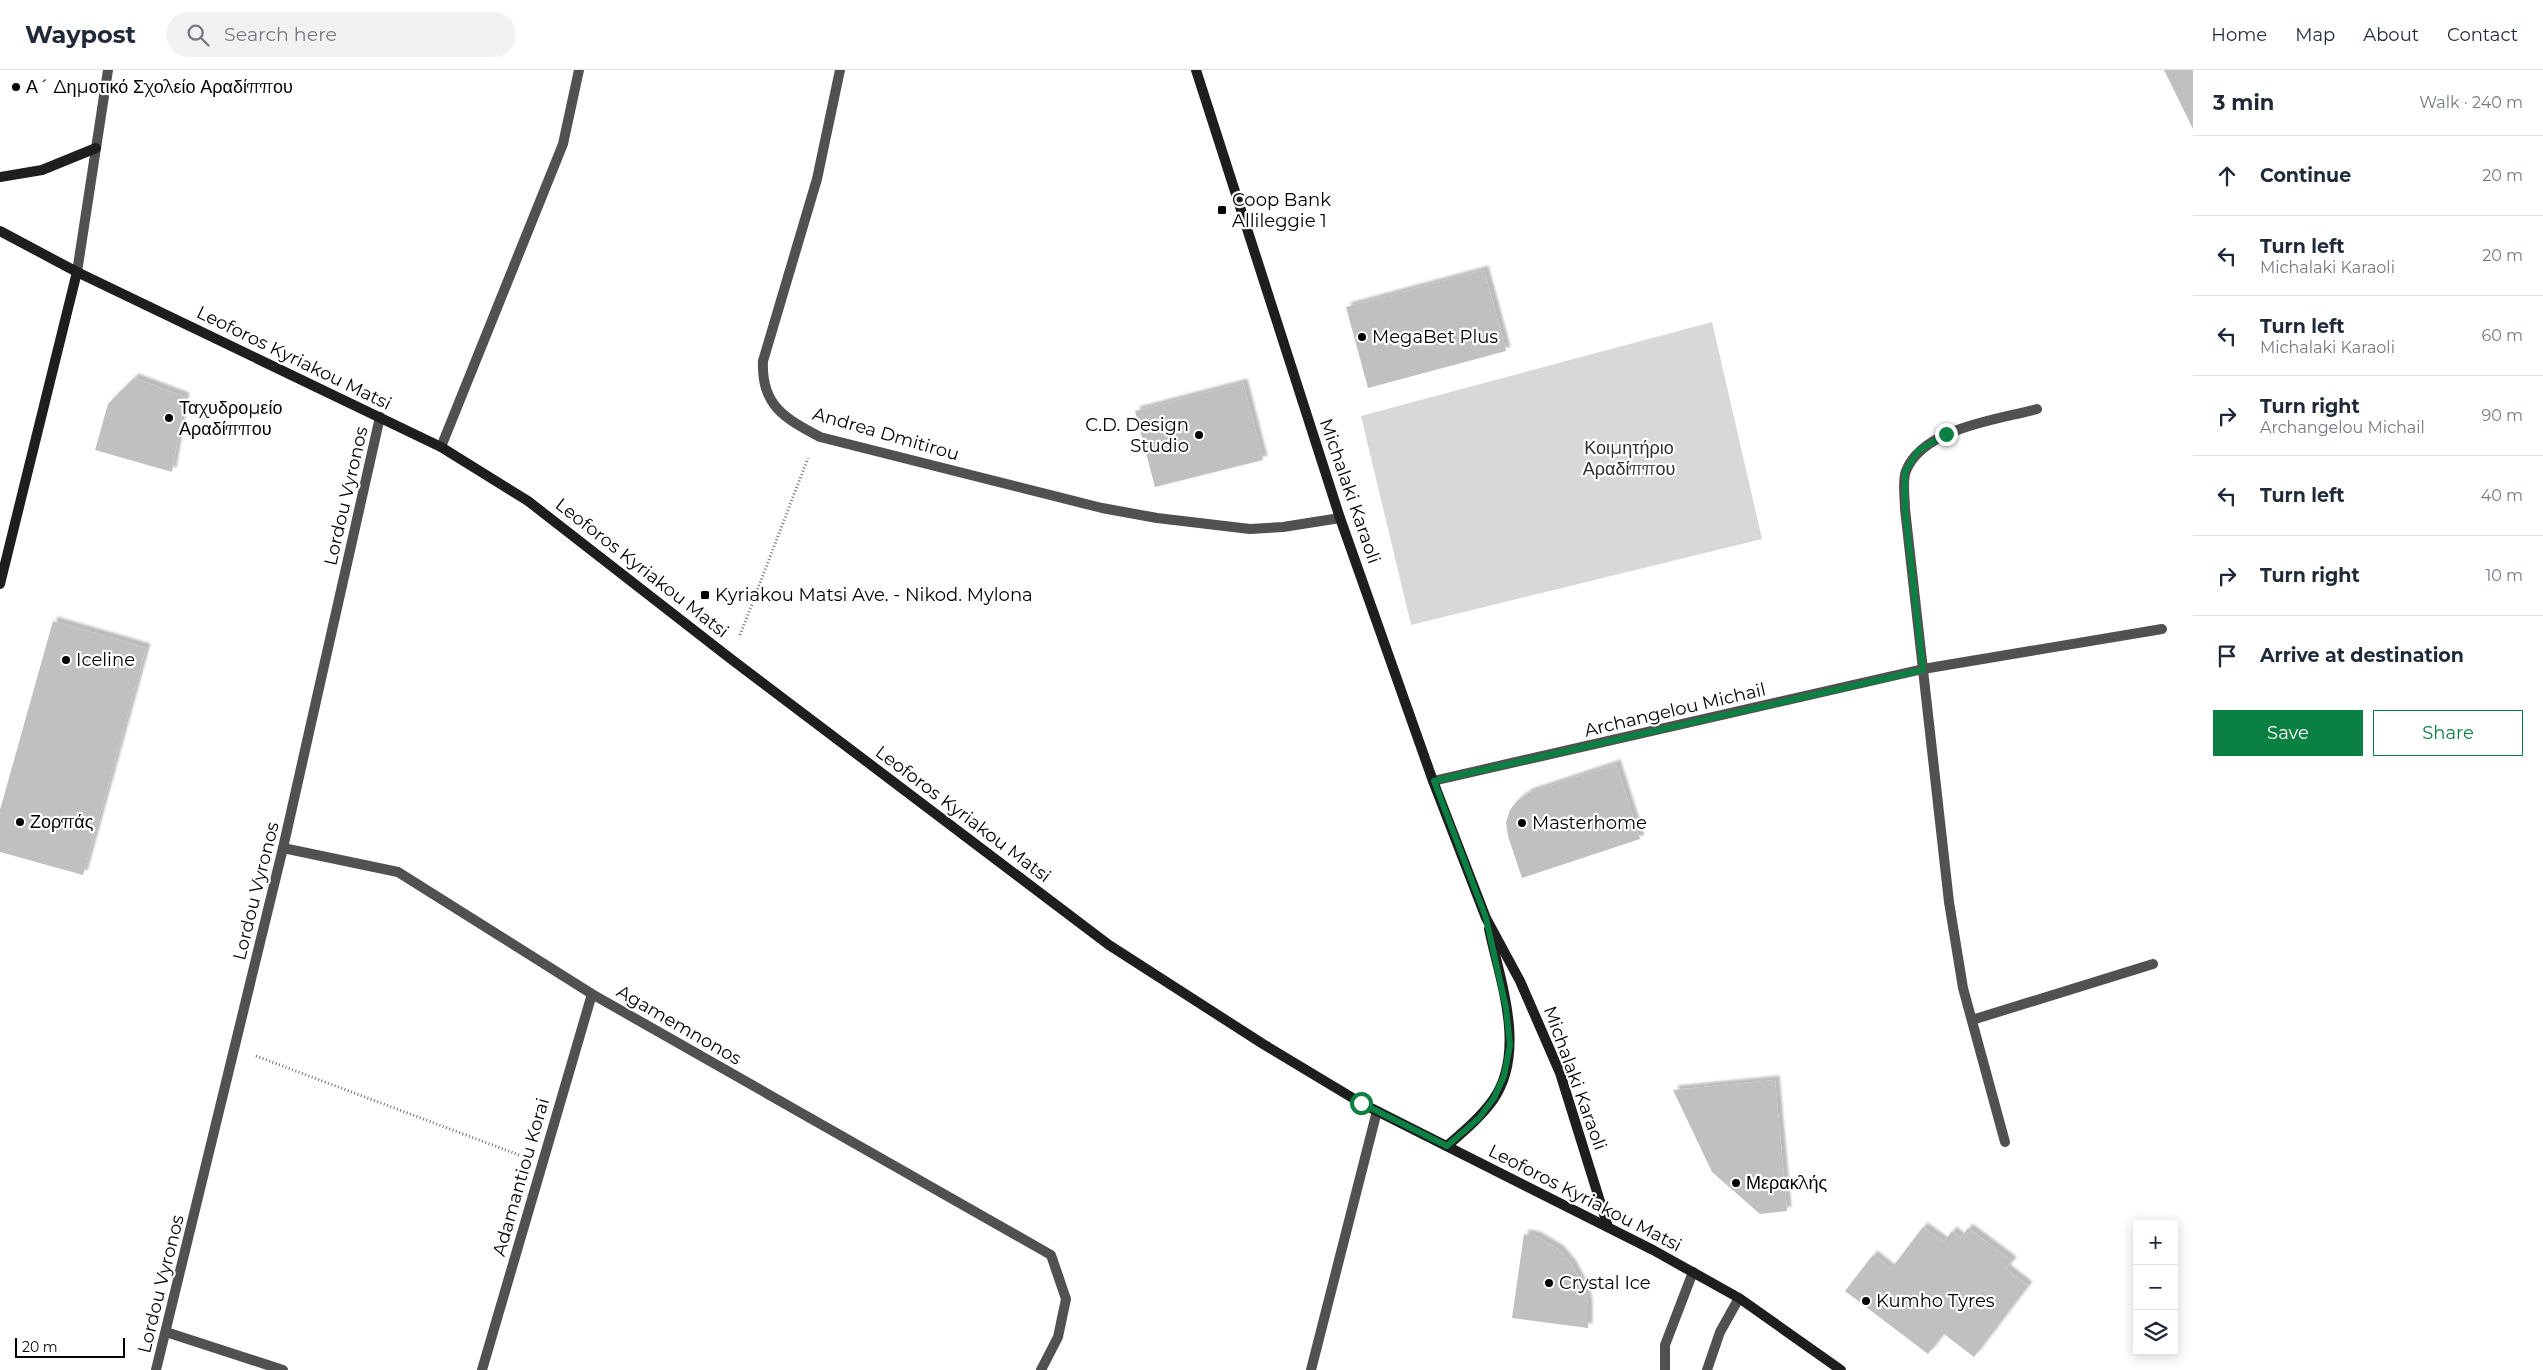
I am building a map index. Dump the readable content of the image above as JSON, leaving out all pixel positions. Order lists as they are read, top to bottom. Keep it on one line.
{"streets":{"main road":["Leoforos Kyriakou Matsi","Michalaki Karaoli"],"street":["Andrea Dmitirou","Lordou Vyronos","Archangelou Michail","Agamemnonos","Adamantiou Korai"]},"crossings":[["Leoforos Kyriakou Matsi","Michalaki Karaoli"],["Leoforos Kyriakou Matsi","Lordou Vyronos"],["Andrea Dmitirou","Michalaki Karaoli"],["Michalaki Karaoli","Archangelou Michail"],["Lordou Vyronos","Agamemnonos"],["Agamemnonos","Adamantiou Korai"]],"parks":["Κοιμητήριο Αραδίππου"],"places":{"other":["Α´ Δημοτικό Σχολείο Αραδίππου","MegaBet Plus","Ταχυδρομείο Αραδίππου","C.D. Design Studio","Iceline","Ζορπάς","Masterhome","Μερακλής","Crystal Ice","Kumho Tyres"],"transit":["Coop Bank Allileggie 1","Kyriakou Matsi Ave. - Nikod. Mylona"]},"scale_bar":"20 m","page":{"header":"Waypost","search":"Search here","nav":["Home","Map","About","Contact"],"heading":["3 min","Walk · 240 m"],"list":[["Continue","20 m"],["Turn left","Michalaki Karaoli","20 m"],["Turn left","Michalaki Karaoli","60 m"],["Turn right","Archangelou Michail","90 m"],["Turn left","40 m"],["Turn right","10 m"],"Arrive at destination"],"buttons":["Save","Share"],"map_buttons":["+","−"],"scale":"20 m"}}
